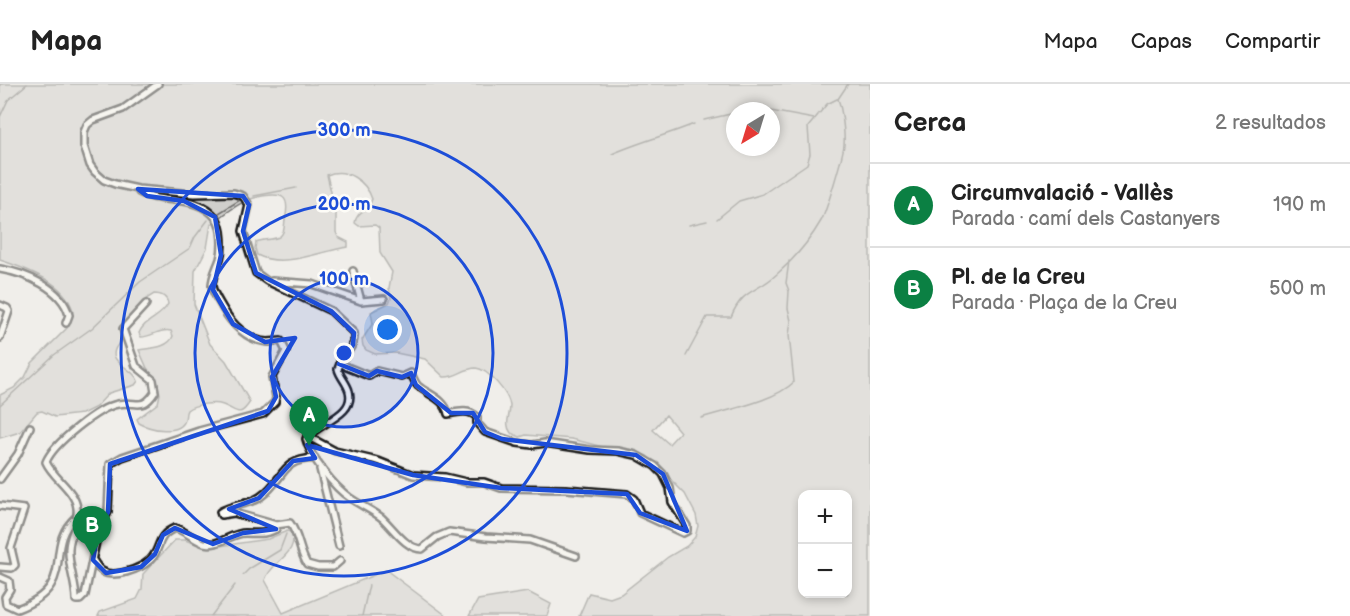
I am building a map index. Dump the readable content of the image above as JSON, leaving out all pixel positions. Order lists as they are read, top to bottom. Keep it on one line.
{"north":"bottom left","page":{"header":"Mapa","nav":["Mapa","Capas","Compartir"],"heading":["Cerca","2 resultados"],"list":[{"mark":"A","name":"Circumvalació - Vallès","note":"Parada · camí dels Castanyers","value":"190 m"},{"mark":"B","name":"Pl. de la Creu","note":"Parada · Plaça de la Creu","value":"500 m"}],"pins":["A","B"],"map_buttons":["+","−"]},"rings":["300 m","200 m","100 m"]}
